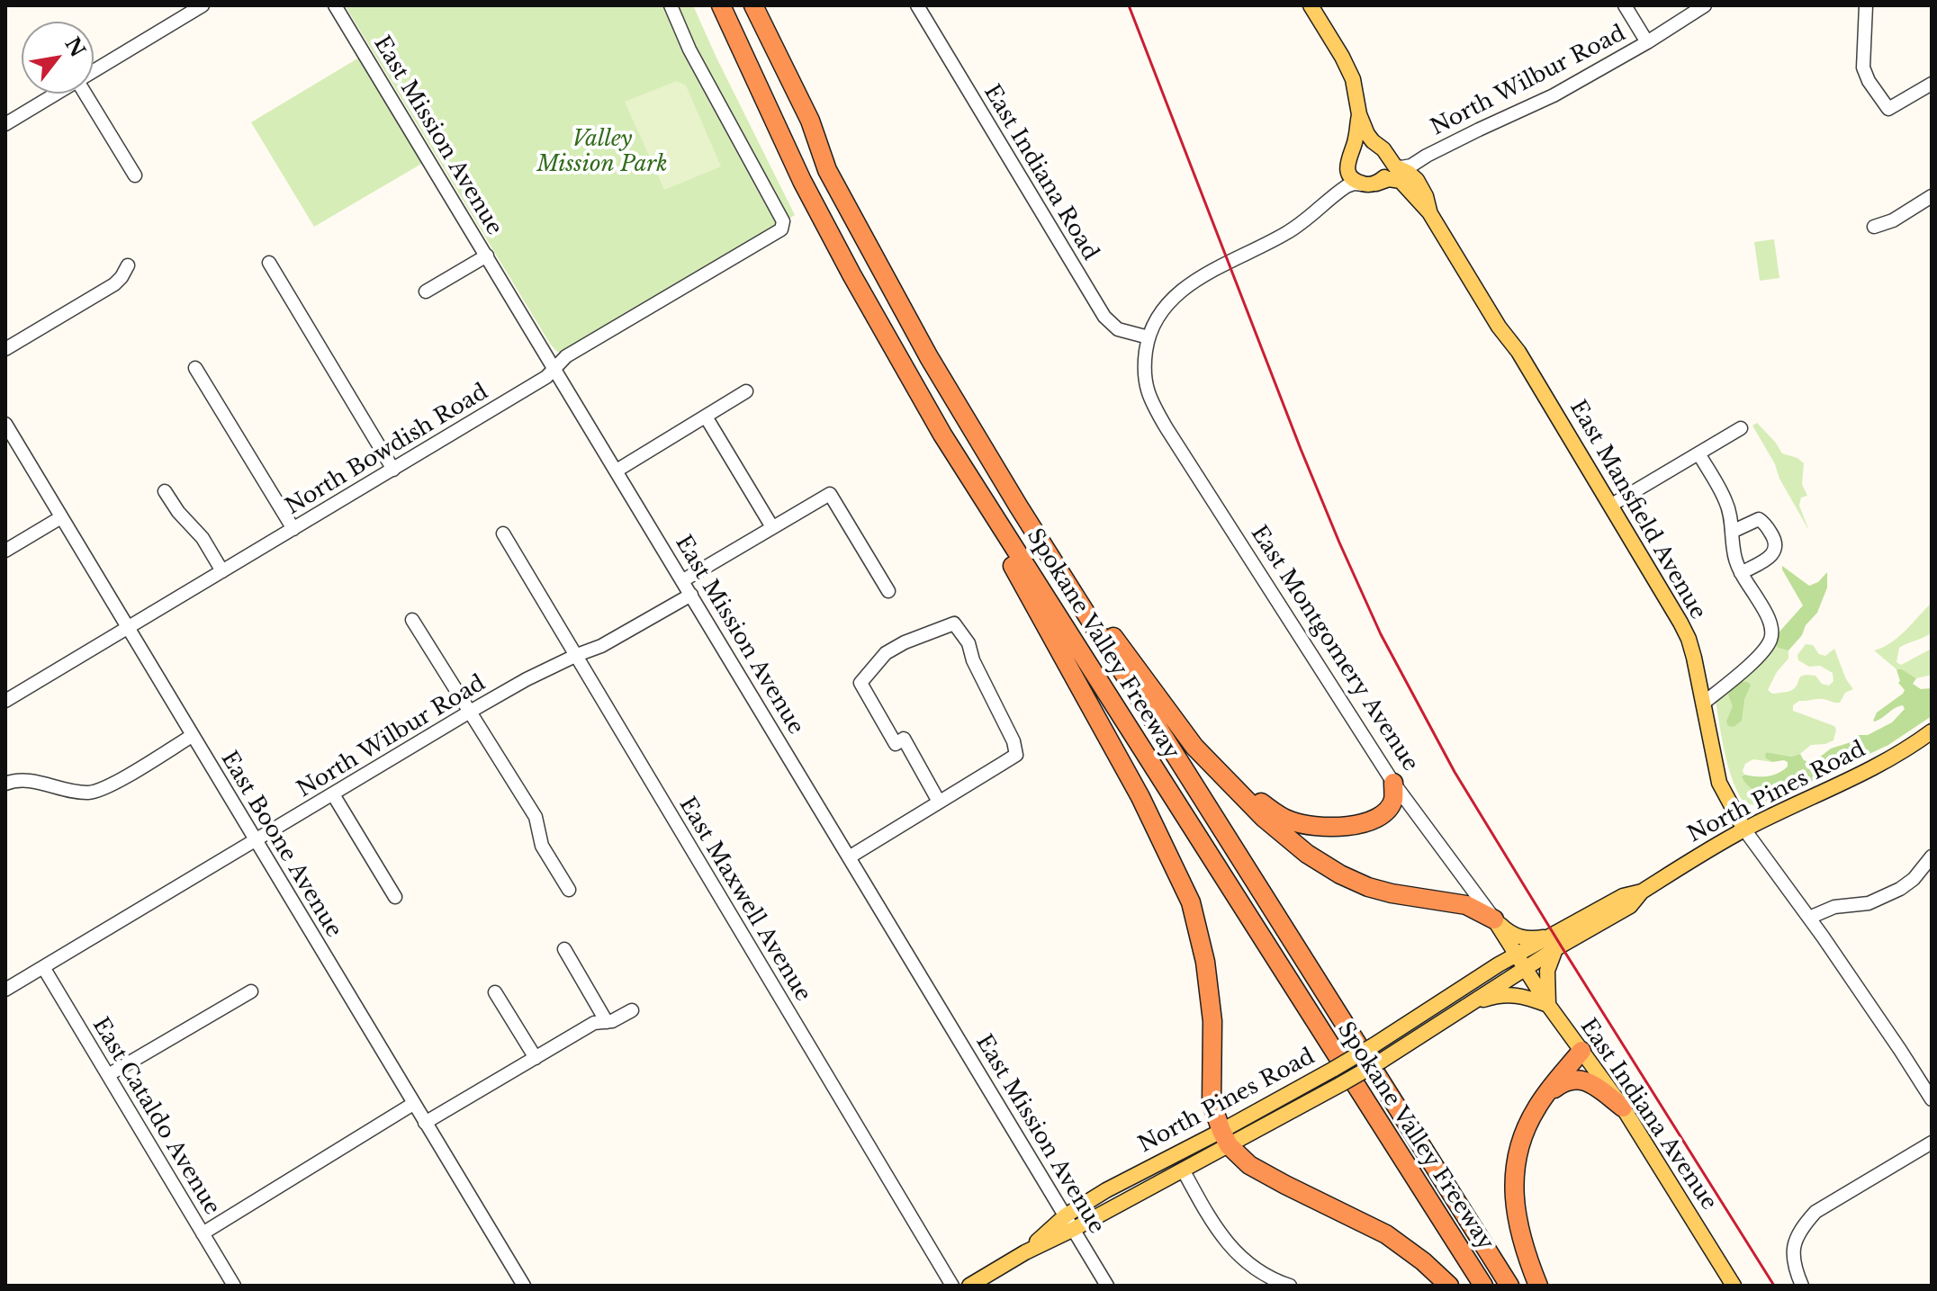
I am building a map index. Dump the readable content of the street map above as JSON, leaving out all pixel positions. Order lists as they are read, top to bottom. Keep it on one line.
{"streets":{"highway":["Spokane Valley Freeway"],"main road":["East Mansfield Avenue","East Montgomery Avenue","North Pines Road","East Indiana Avenue"],"street":["North Wilbur Road","East Mission Avenue","East Indiana Road","North Bowdish Road","East Boone Avenue","East Maxwell Avenue","East Cataldo Avenue"]},"crossings":[["North Wilbur Road","East Mission Avenue"],["North Wilbur Road","East Mansfield Avenue"],["North Wilbur Road","East Boone Avenue"],["North Wilbur Road","East Maxwell Avenue"],["North Wilbur Road","East Cataldo Avenue"],["East Mission Avenue","North Bowdish Road"],["East Mission Avenue","North Pines Road"],["East Indiana Road","East Montgomery Avenue"],["North Bowdish Road","East Boone Avenue"],["East Mansfield Avenue","North Pines Road"],["East Montgomery Avenue","North Pines Road"],["East Montgomery Avenue","East Indiana Avenue"],["North Pines Road","East Indiana Avenue"]],"parks":["Valley Mission Park"],"north":"top right"}
